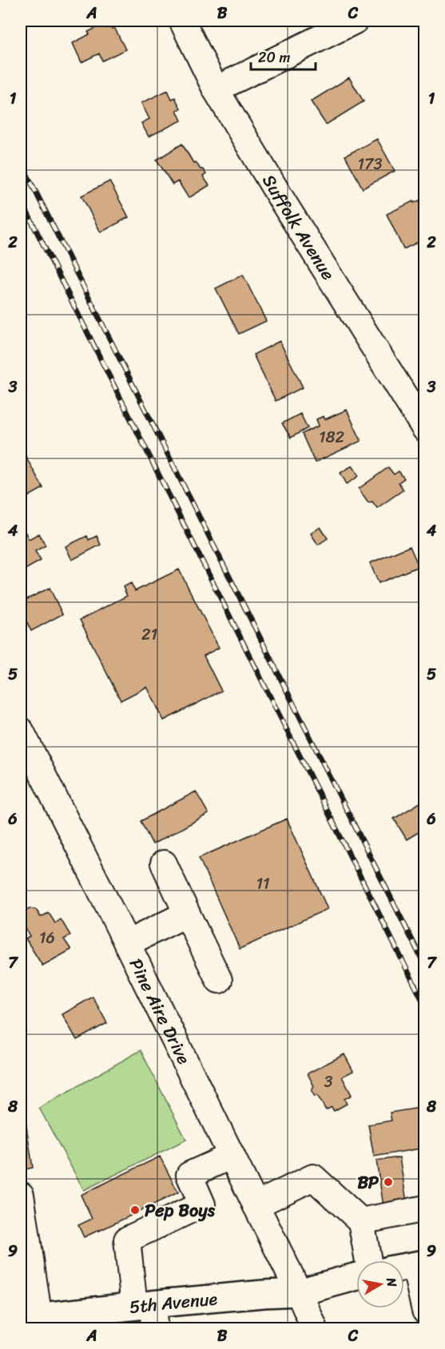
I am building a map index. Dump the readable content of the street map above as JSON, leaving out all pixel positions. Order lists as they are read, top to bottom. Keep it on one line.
{"streets":{"main road":["5th Avenue"],"street":["Suffolk Avenue","Pine Aire Drive"]},"crossings":[["Pine Aire Drive","5th Avenue"]],"places":["BP","Pep Boys"],"house_numbers":["173","182","21","11","16","3"],"scale_bar":"20 m","north":"right","grid":{"columns":["A","B","C"],"rows":["1","2","3","4","5","6","7","8","9"]}}
